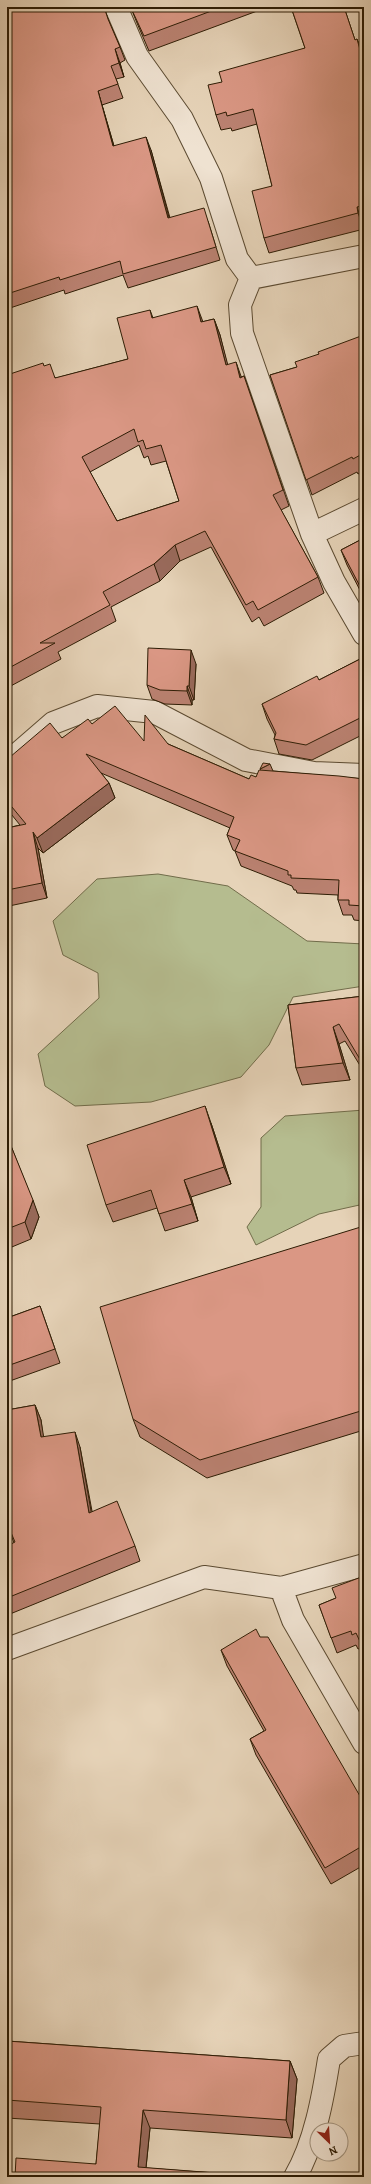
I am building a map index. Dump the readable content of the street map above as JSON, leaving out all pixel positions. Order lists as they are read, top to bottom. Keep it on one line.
{"north":"bottom right"}
